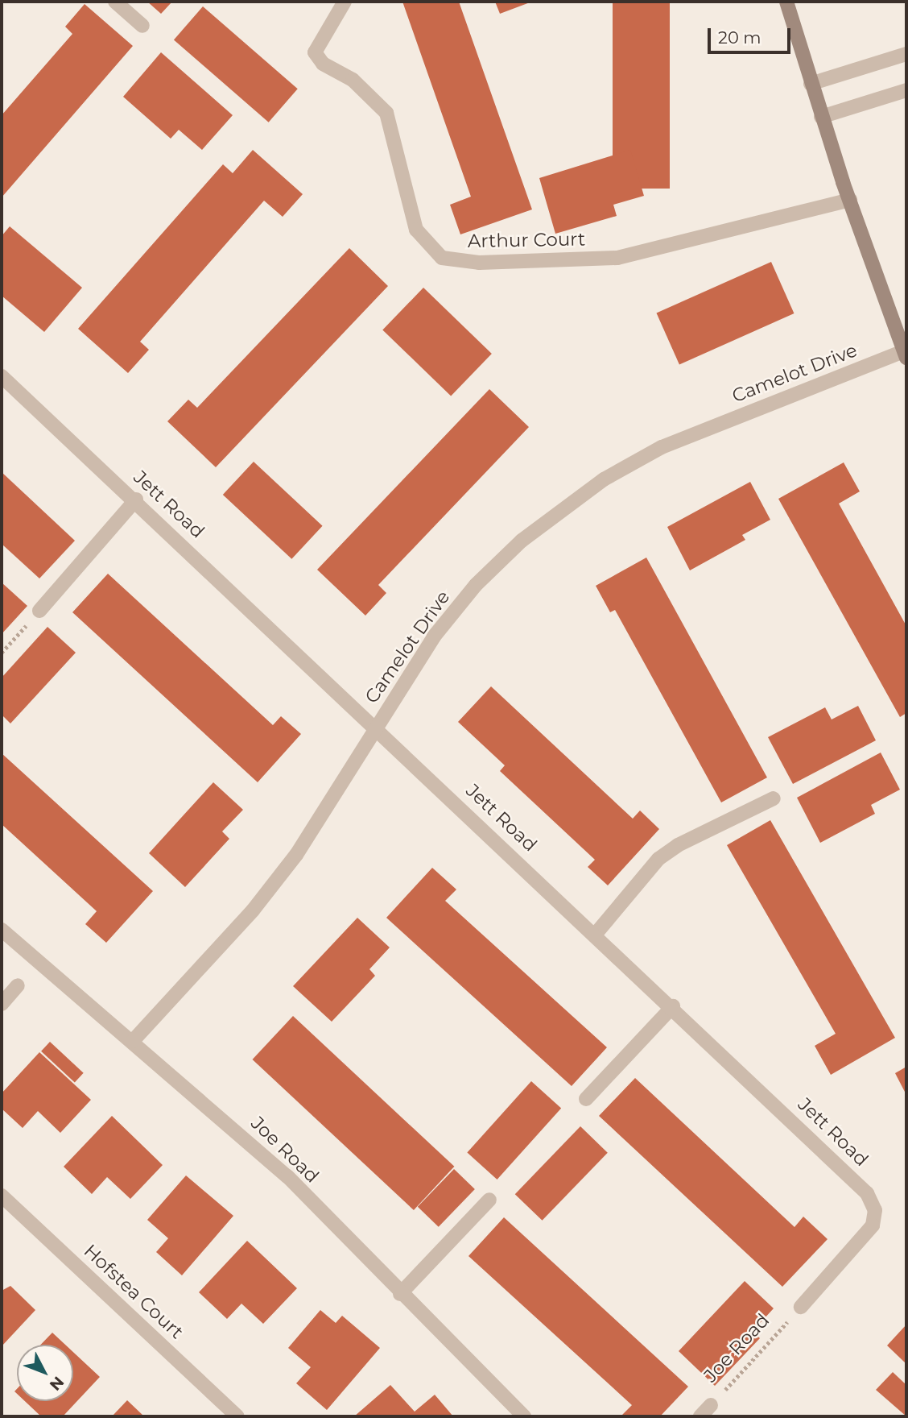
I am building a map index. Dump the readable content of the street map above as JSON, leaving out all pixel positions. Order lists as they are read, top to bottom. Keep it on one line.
{"streets":{"street":["Arthur Court","Camelot Drive","Jett Road","Joe Road","Hofstea Court"]},"crossings":[["Camelot Drive","Jett Road"],["Camelot Drive","Joe Road"],["Jett Road","Joe Road"]],"scale_bar":"20 m","north":"bottom right"}
